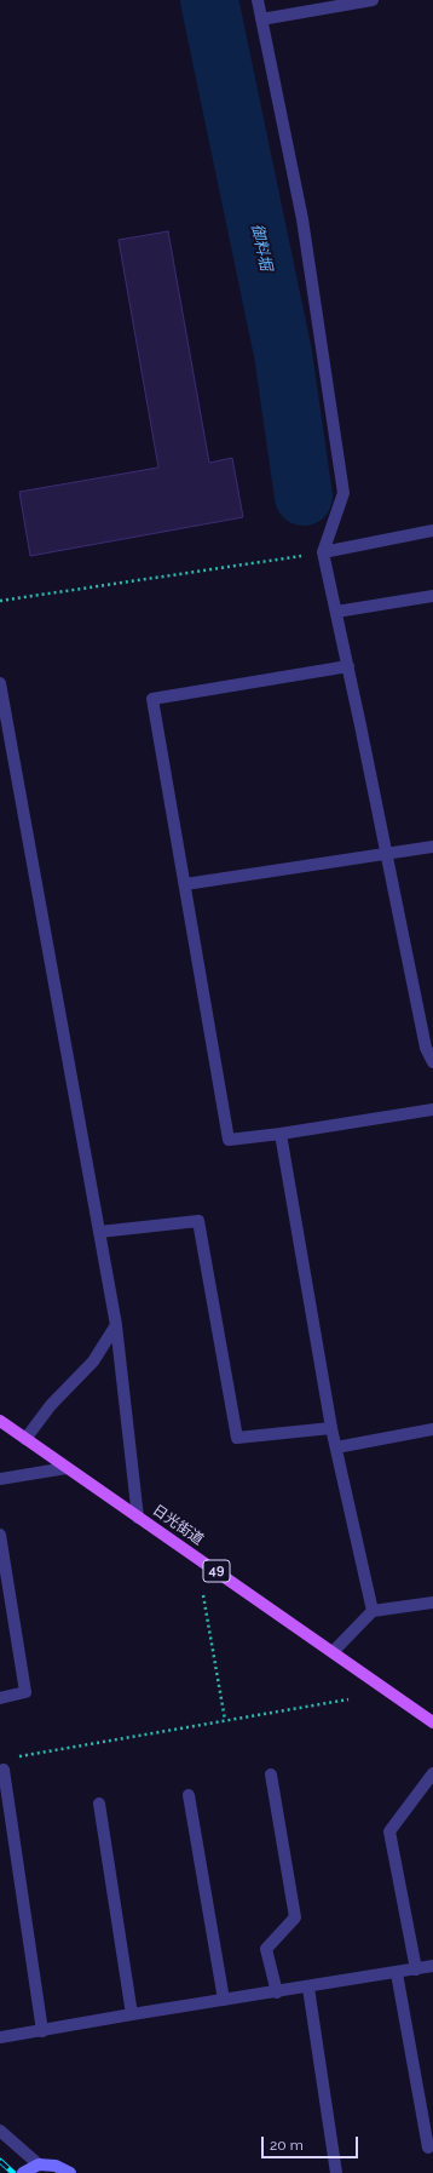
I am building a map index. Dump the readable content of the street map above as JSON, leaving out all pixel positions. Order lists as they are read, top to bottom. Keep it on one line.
{"streets":{"main road":["日光街道","49"]},"water":["御料堀"],"scale_bar":"20 m"}
